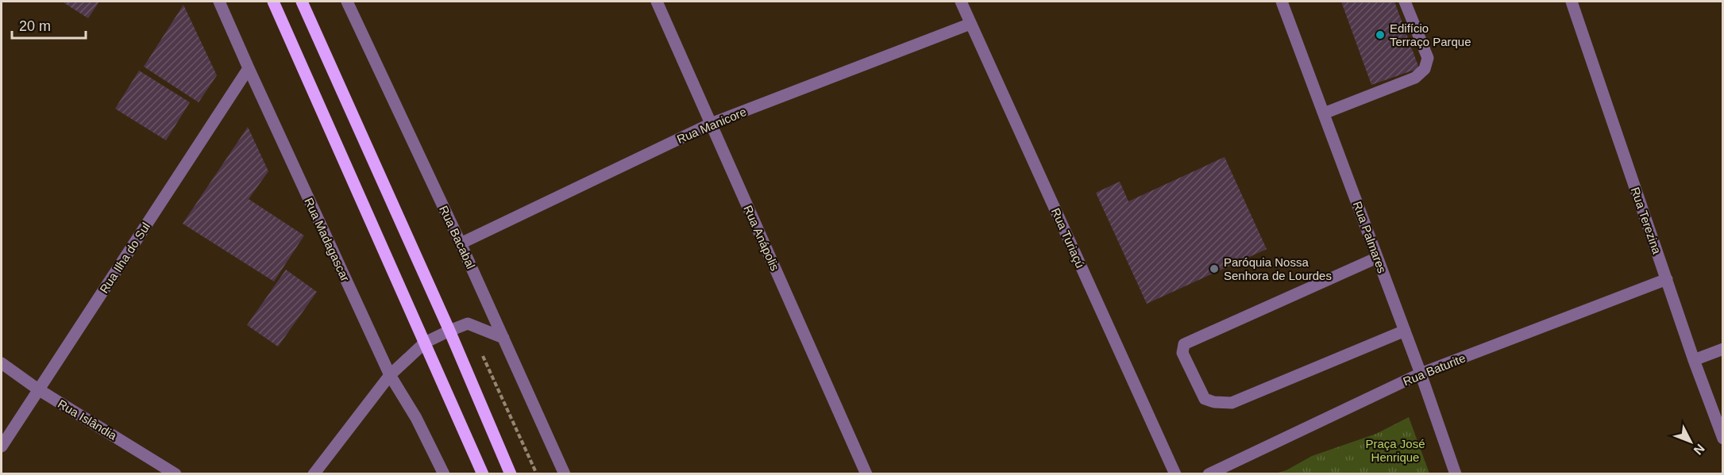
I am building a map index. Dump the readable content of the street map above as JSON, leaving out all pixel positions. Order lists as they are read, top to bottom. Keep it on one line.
{"streets":{"street":["Rua Manicore","Rua Terezina","Rua Bacabal","Rua Palmares","Rua Anápolis","Rua Turiaçú","Rua Madagascar","Rua Ilha do Sul","Rua Baturite","Rua Islândia"]},"crossings":[["Rua Manicore","Rua Bacabal"],["Rua Manicore","Rua Anápolis"],["Rua Manicore","Rua Turiaçú"],["Rua Terezina","Rua Baturite"],["Rua Palmares","Rua Baturite"],["Rua Madagascar","Rua Ilha do Sul"],["Rua Ilha do Sul","Rua Islândia"]],"parks":["Praça José Henrique"],"places":["Edifício Terraço Parque","Paróquia Nossa Senhora de Lourdes"],"scale_bar":"20 m","north":"bottom right"}
